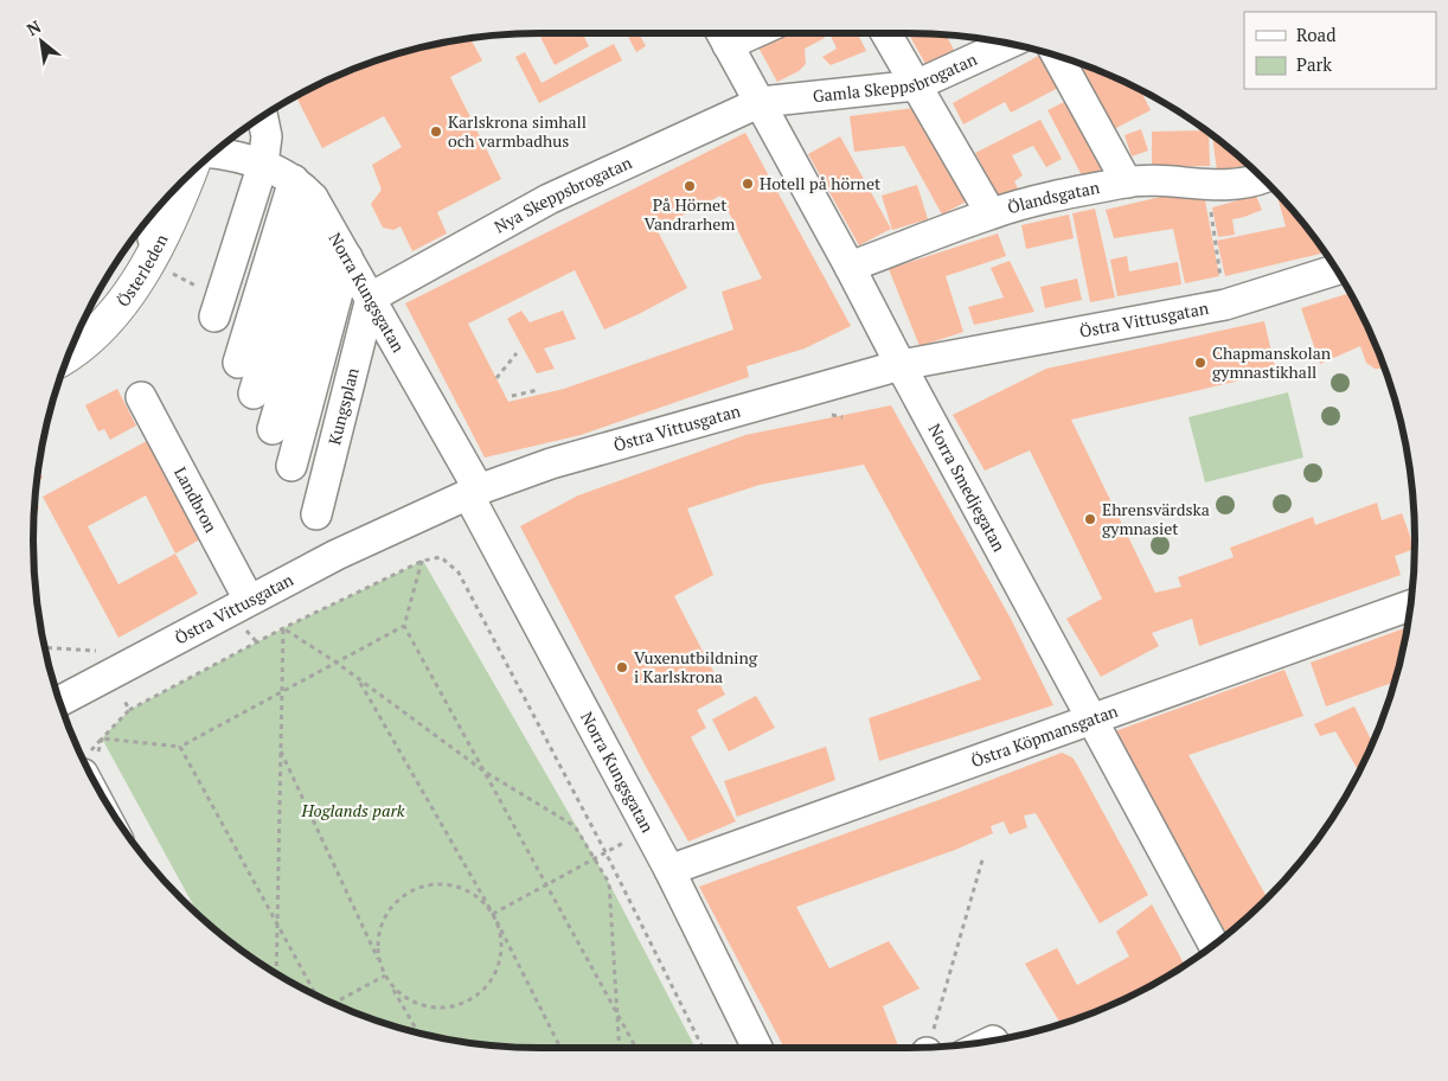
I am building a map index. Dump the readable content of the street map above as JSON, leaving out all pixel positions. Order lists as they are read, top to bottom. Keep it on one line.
{"streets":{"main road":["Österleden"],"street":["Gamla Skeppsbrogatan","Nya Skeppsbrogatan","Ölandsgatan","Norra Kungsgatan","Östra Vittusgatan","Kungsplan","Norra Smedjegatan","Landbron","Östra Köpmansgatan"]},"crossings":[["Gamla Skeppsbrogatan","Nya Skeppsbrogatan"],["Gamla Skeppsbrogatan","Norra Smedjegatan"],["Nya Skeppsbrogatan","Norra Kungsgatan"],["Nya Skeppsbrogatan","Kungsplan"],["Nya Skeppsbrogatan","Norra Smedjegatan"],["Ölandsgatan","Norra Smedjegatan"],["Norra Kungsgatan","Östra Vittusgatan"],["Norra Kungsgatan","Kungsplan"],["Norra Kungsgatan","Östra Köpmansgatan"],["Östra Vittusgatan","Norra Smedjegatan"],["Östra Vittusgatan","Landbron"],["Norra Smedjegatan","Östra Köpmansgatan"]],"parks":["Hoglands park"],"places":["Karlskrona simhall och varmbadhus","Hotell på hörnet","På Hörnet Vandrarhem","Chapmanskolan gymnastikhall","Ehrensvärdska gymnasiet","Vuxenutbildning i Karlskrona"],"legend":["Road","Park"],"north":"top left"}
